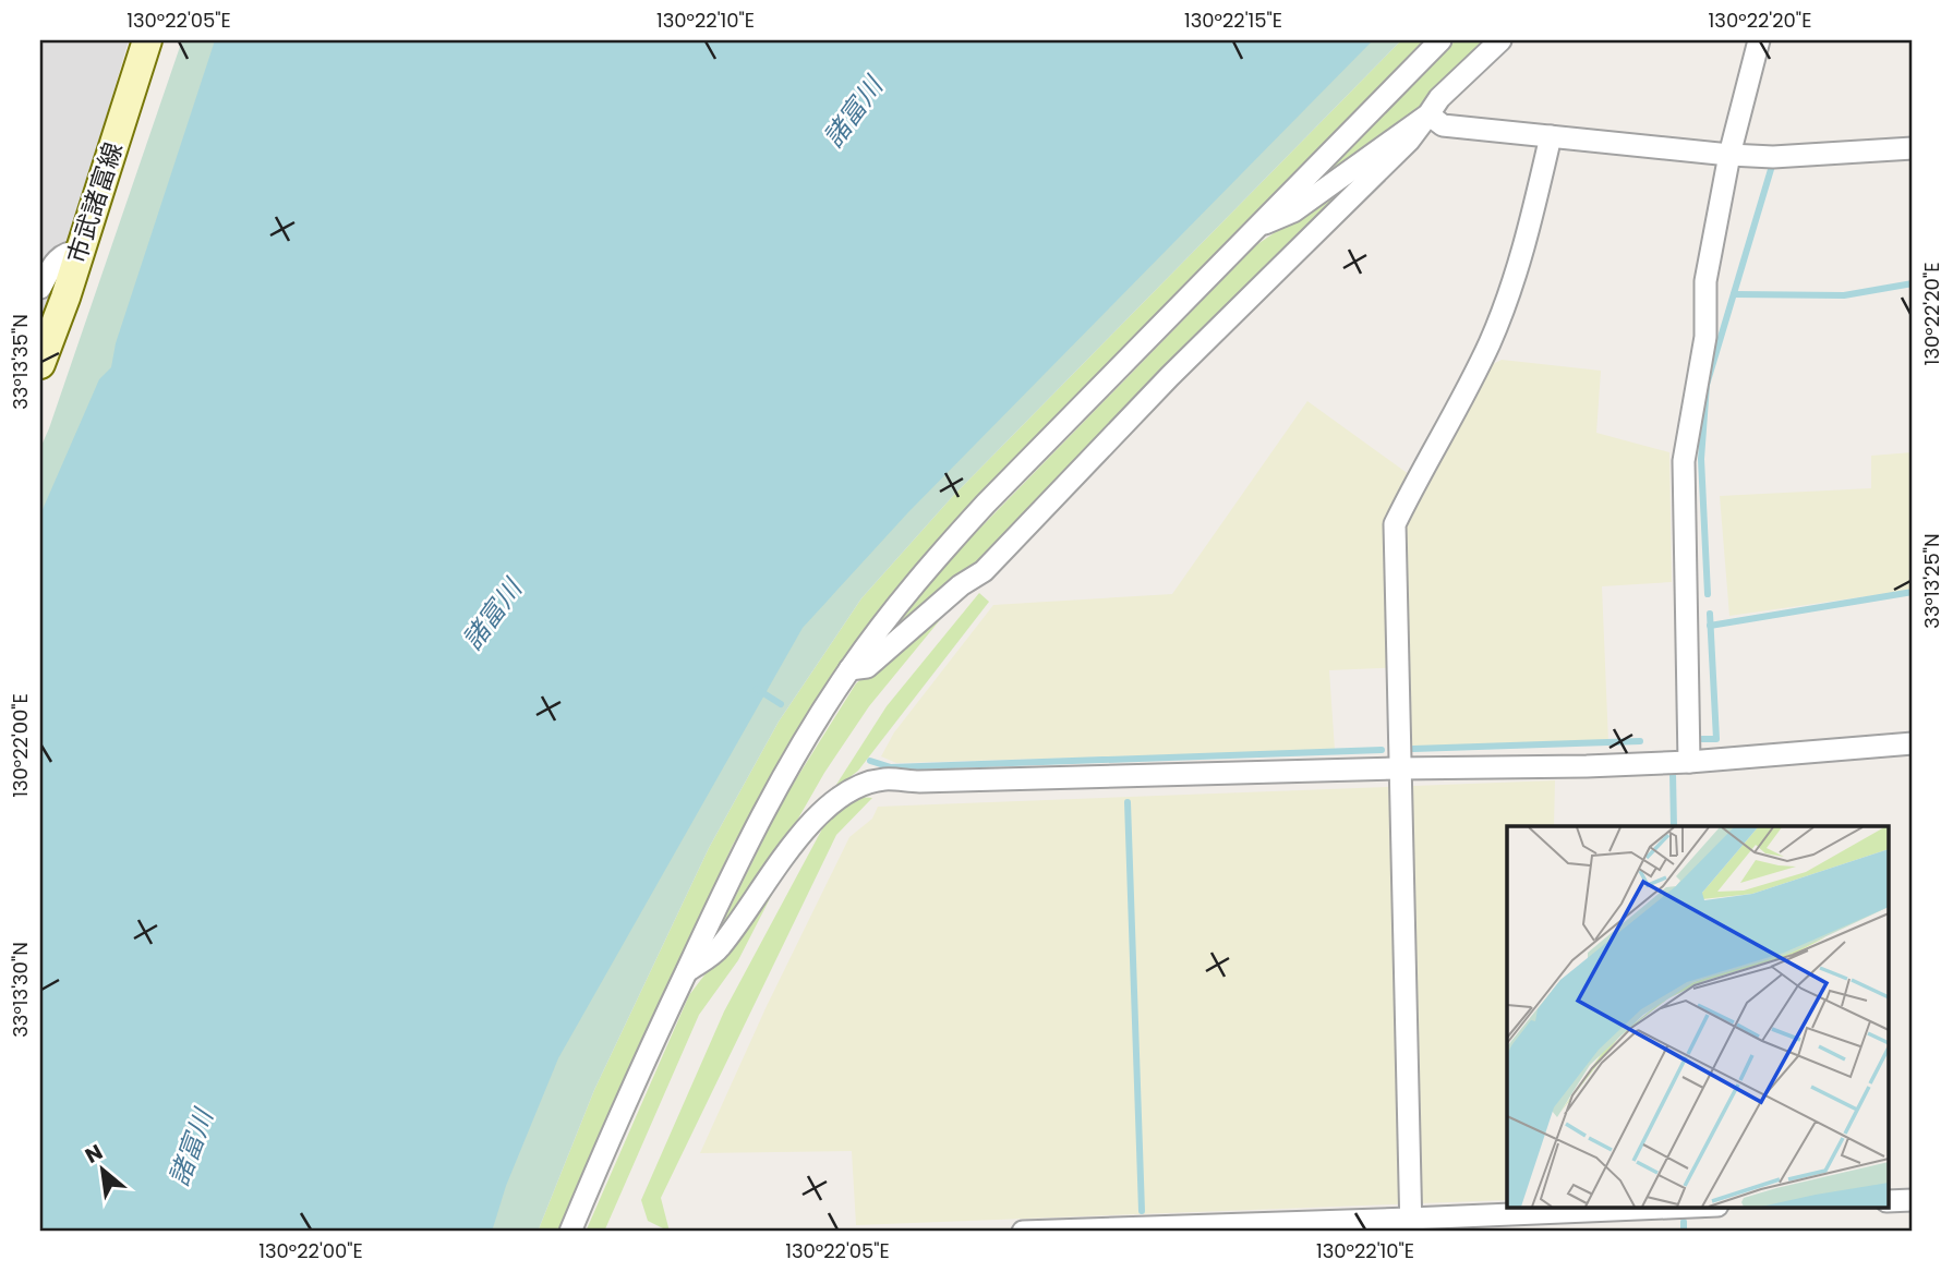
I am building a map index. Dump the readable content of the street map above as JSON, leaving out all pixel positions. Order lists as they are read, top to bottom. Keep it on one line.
{"streets":{"main road":["市武諸富線"]},"water":["諸富川"],"north":"top left","coordinates":["130°22'05\"E","130°22'10\"E","130°22'15\"E","130°22'20\"E","33°13'35\"N","33°13'25\"N","130°22'00\"E","33°13'30\"N"]}
